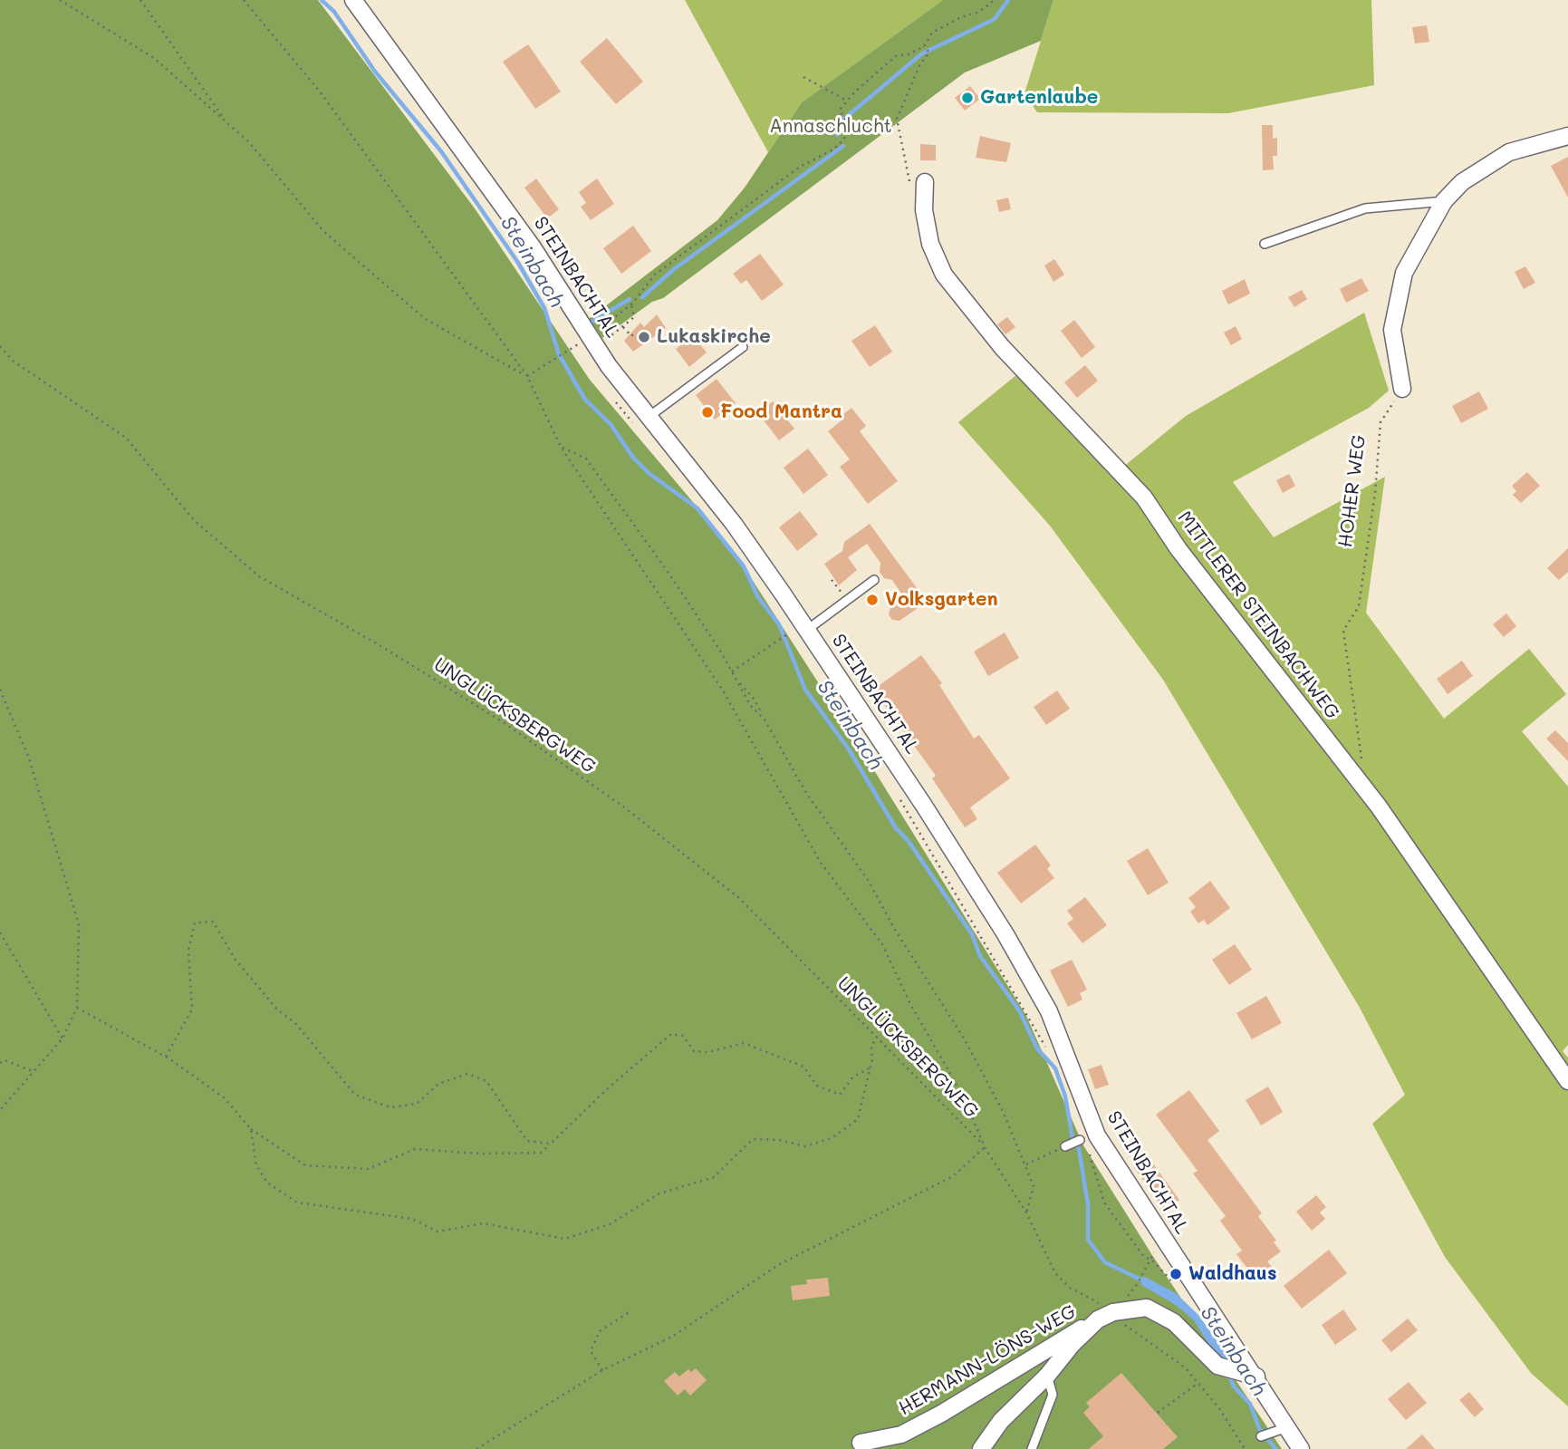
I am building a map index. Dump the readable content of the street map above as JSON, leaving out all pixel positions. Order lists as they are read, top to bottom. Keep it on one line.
{"streets":{"street":["STEINBACHTAL","MITTLERER STEINBACHWEG","HERMANN-LÖNS-WEG"],"path":["HOHER WEG","UNGLÜCKSBERGWEG"]},"crossings":[["STEINBACHTAL","HERMANN-LÖNS-WEG"]],"water":["Steinbach"],"parks":["Annaschlucht"],"places":["Gartenlaube","Lukaskirche","Food Mantra","Volksgarten","Waldhaus"]}
